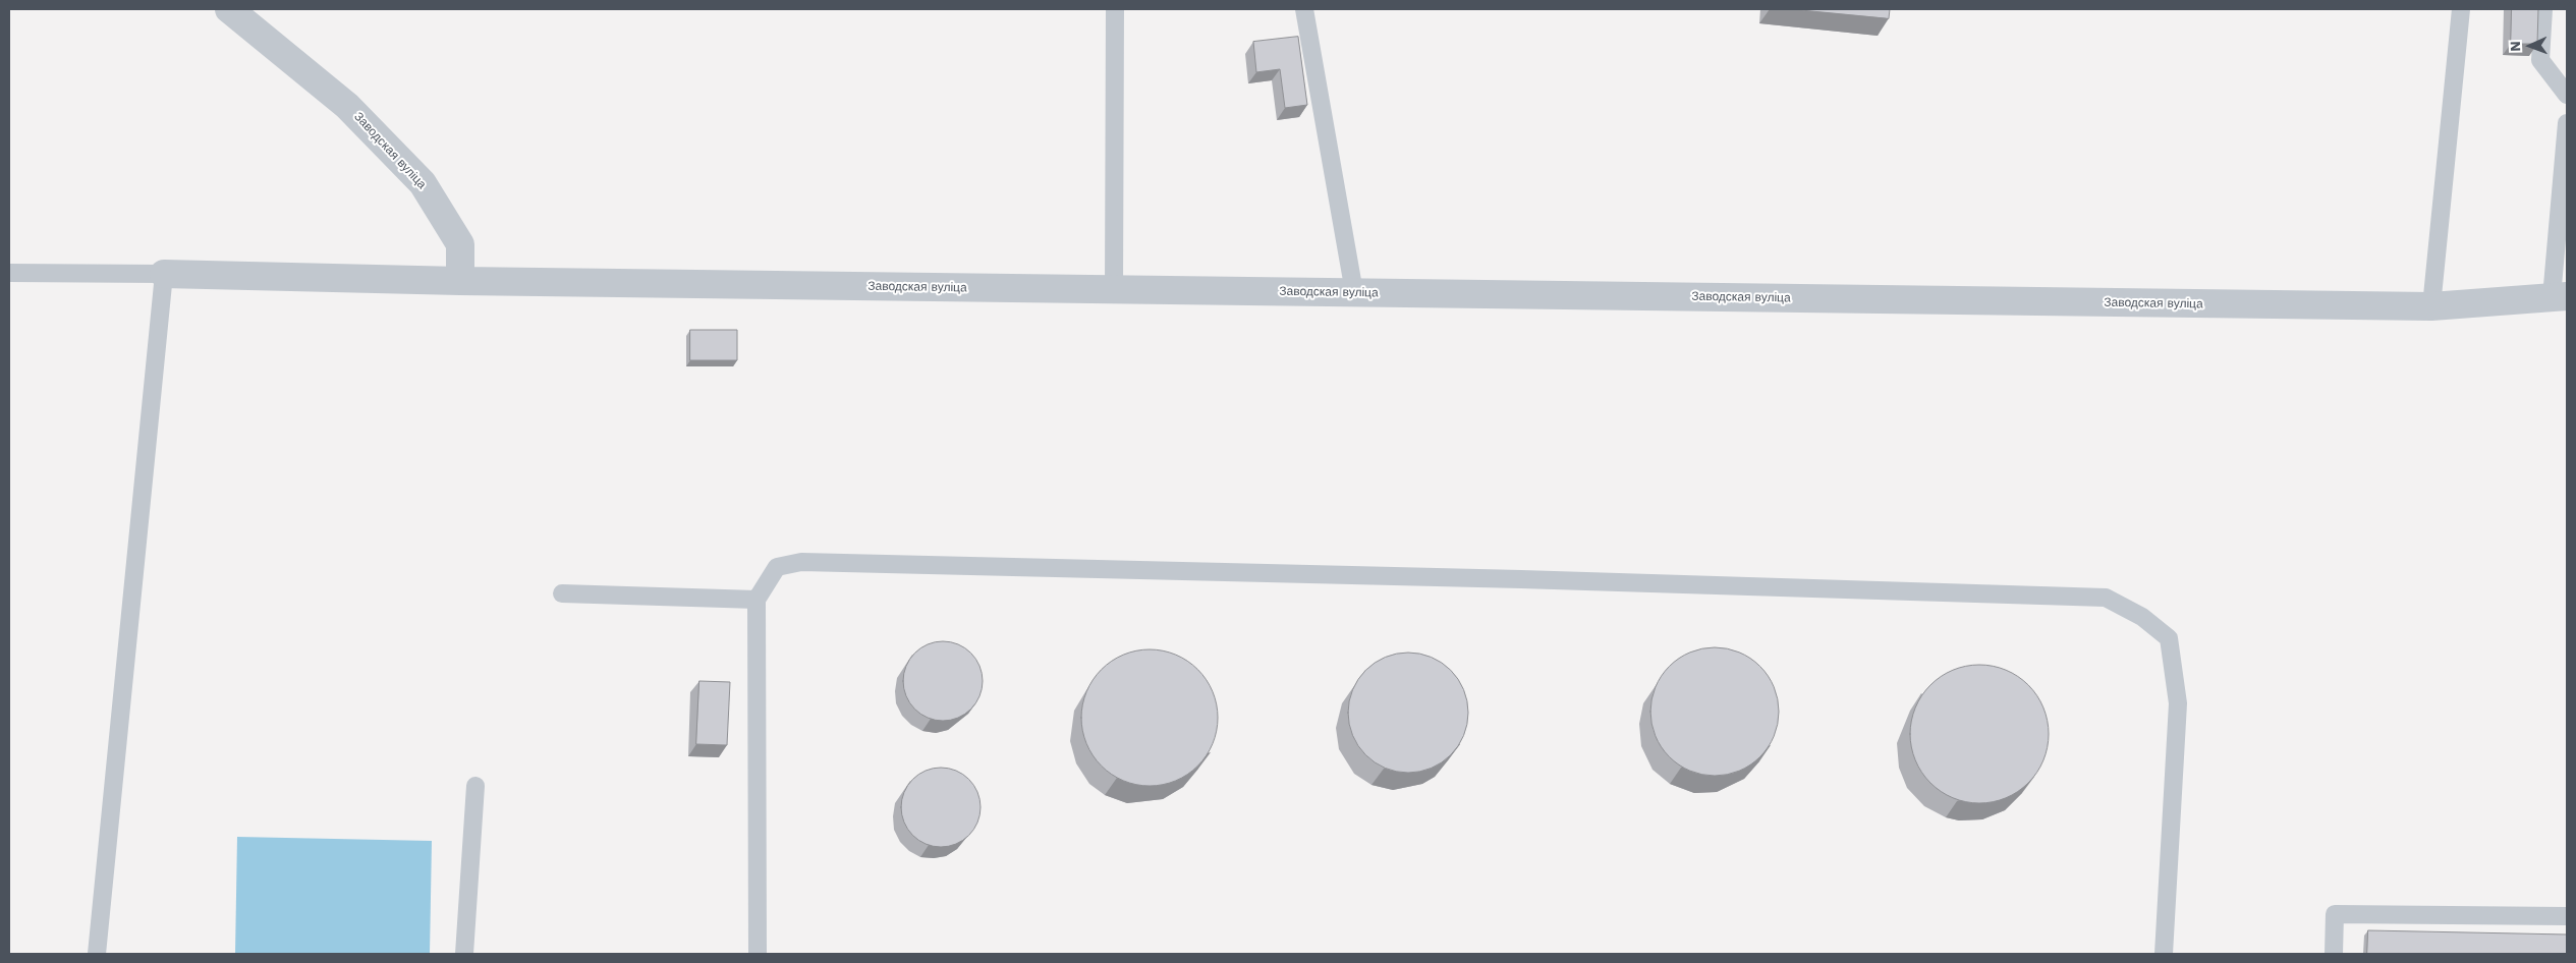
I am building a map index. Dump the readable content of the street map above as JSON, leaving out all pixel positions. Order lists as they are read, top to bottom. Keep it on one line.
{"streets":{"street":["Заводская вуліца"]},"north":"left"}
